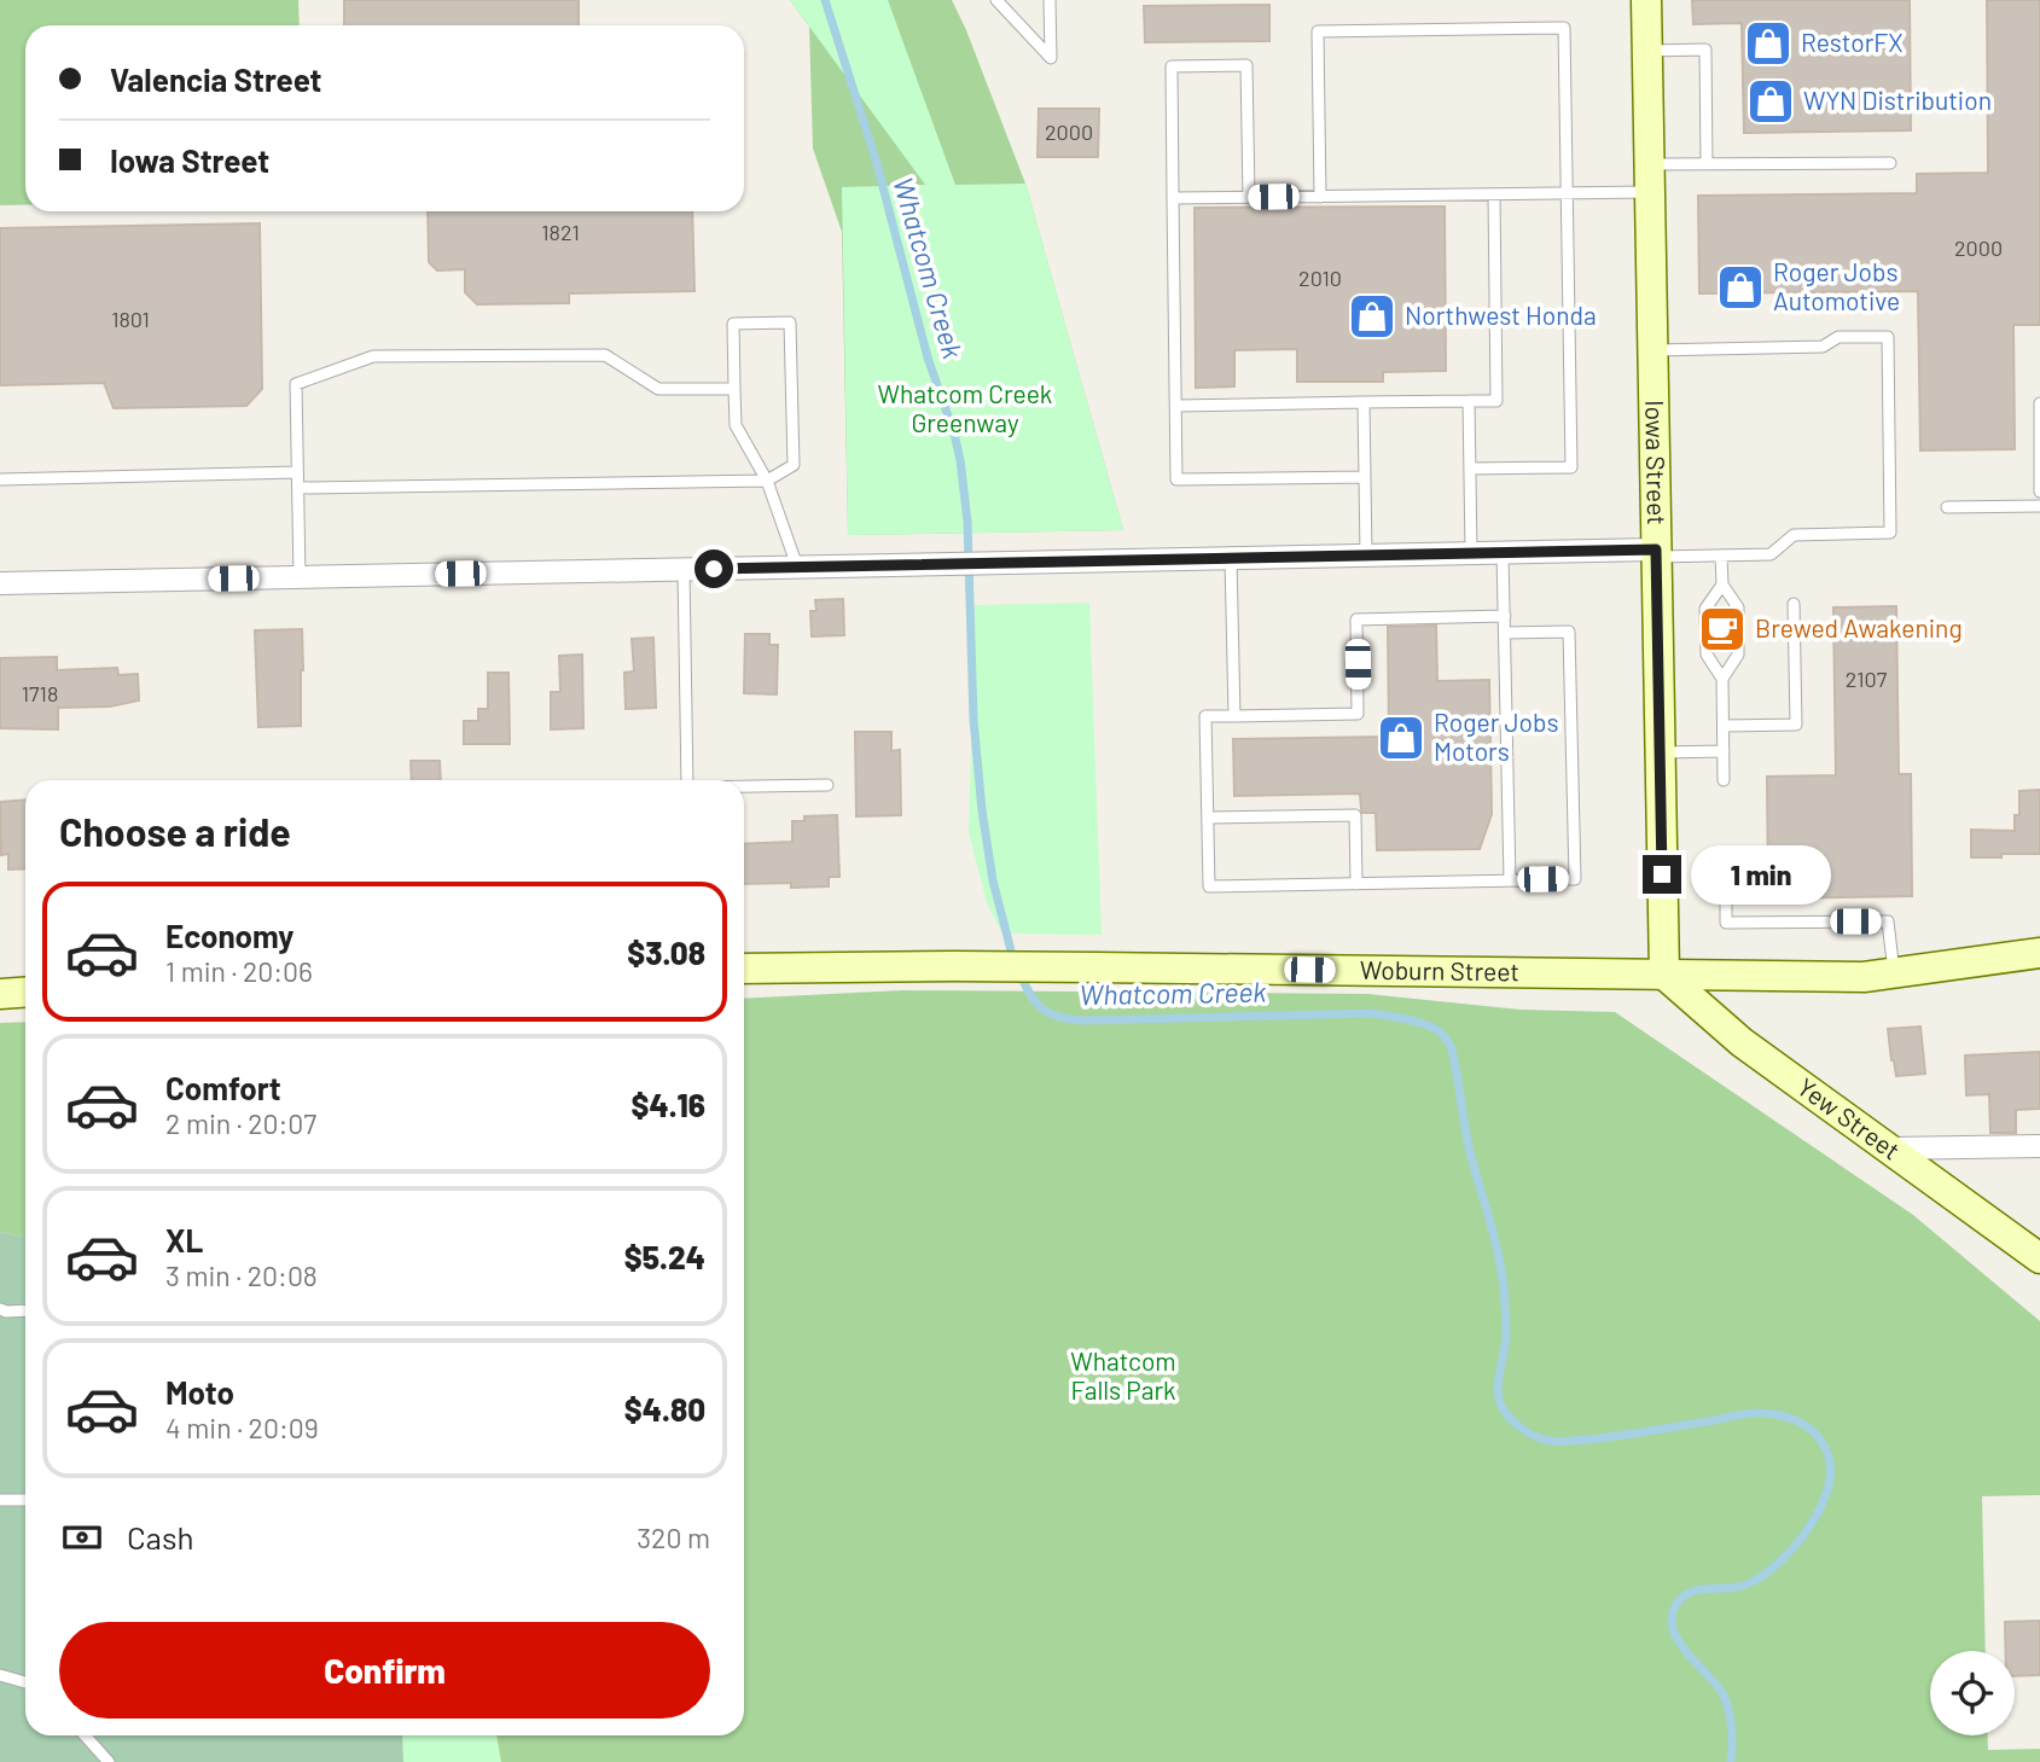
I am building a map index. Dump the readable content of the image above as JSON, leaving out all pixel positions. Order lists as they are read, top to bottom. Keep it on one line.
{"streets":{"street":["Iowa Street","Woburn Street","Yew Street"]},"crossings":[["Iowa Street","Woburn Street"],["Iowa Street","Yew Street"],["Woburn Street","Yew Street"]],"water":["Whatcom Creek"],"parks":["Whatcom Creek Greenway","Whatcom Falls Park"],"places":{"shop":["RestorFX","WYN Distribution","Roger Jobs Automotive","Northwest Honda","Roger Jobs Motors"],"cafe":["Brewed Awakening"]},"house_numbers":["2000","1821","2000","2010","1801","2107","1718"],"page":{"banner":["Valencia Street","Iowa Street"],"heading":"Choose a ride","bubble":"1 min","list":[{"name":"Economy","note":"1 min · 20:06","value":"$3.08"},{"name":"Comfort","note":"2 min · 20:07","value":"$4.16"},{"name":"XL","note":"3 min · 20:08","value":"$5.24"},{"name":"Moto","note":"4 min · 20:09","value":"$4.80"}],"pay":["Cash","320 m"],"buttons":"Confirm"}}
